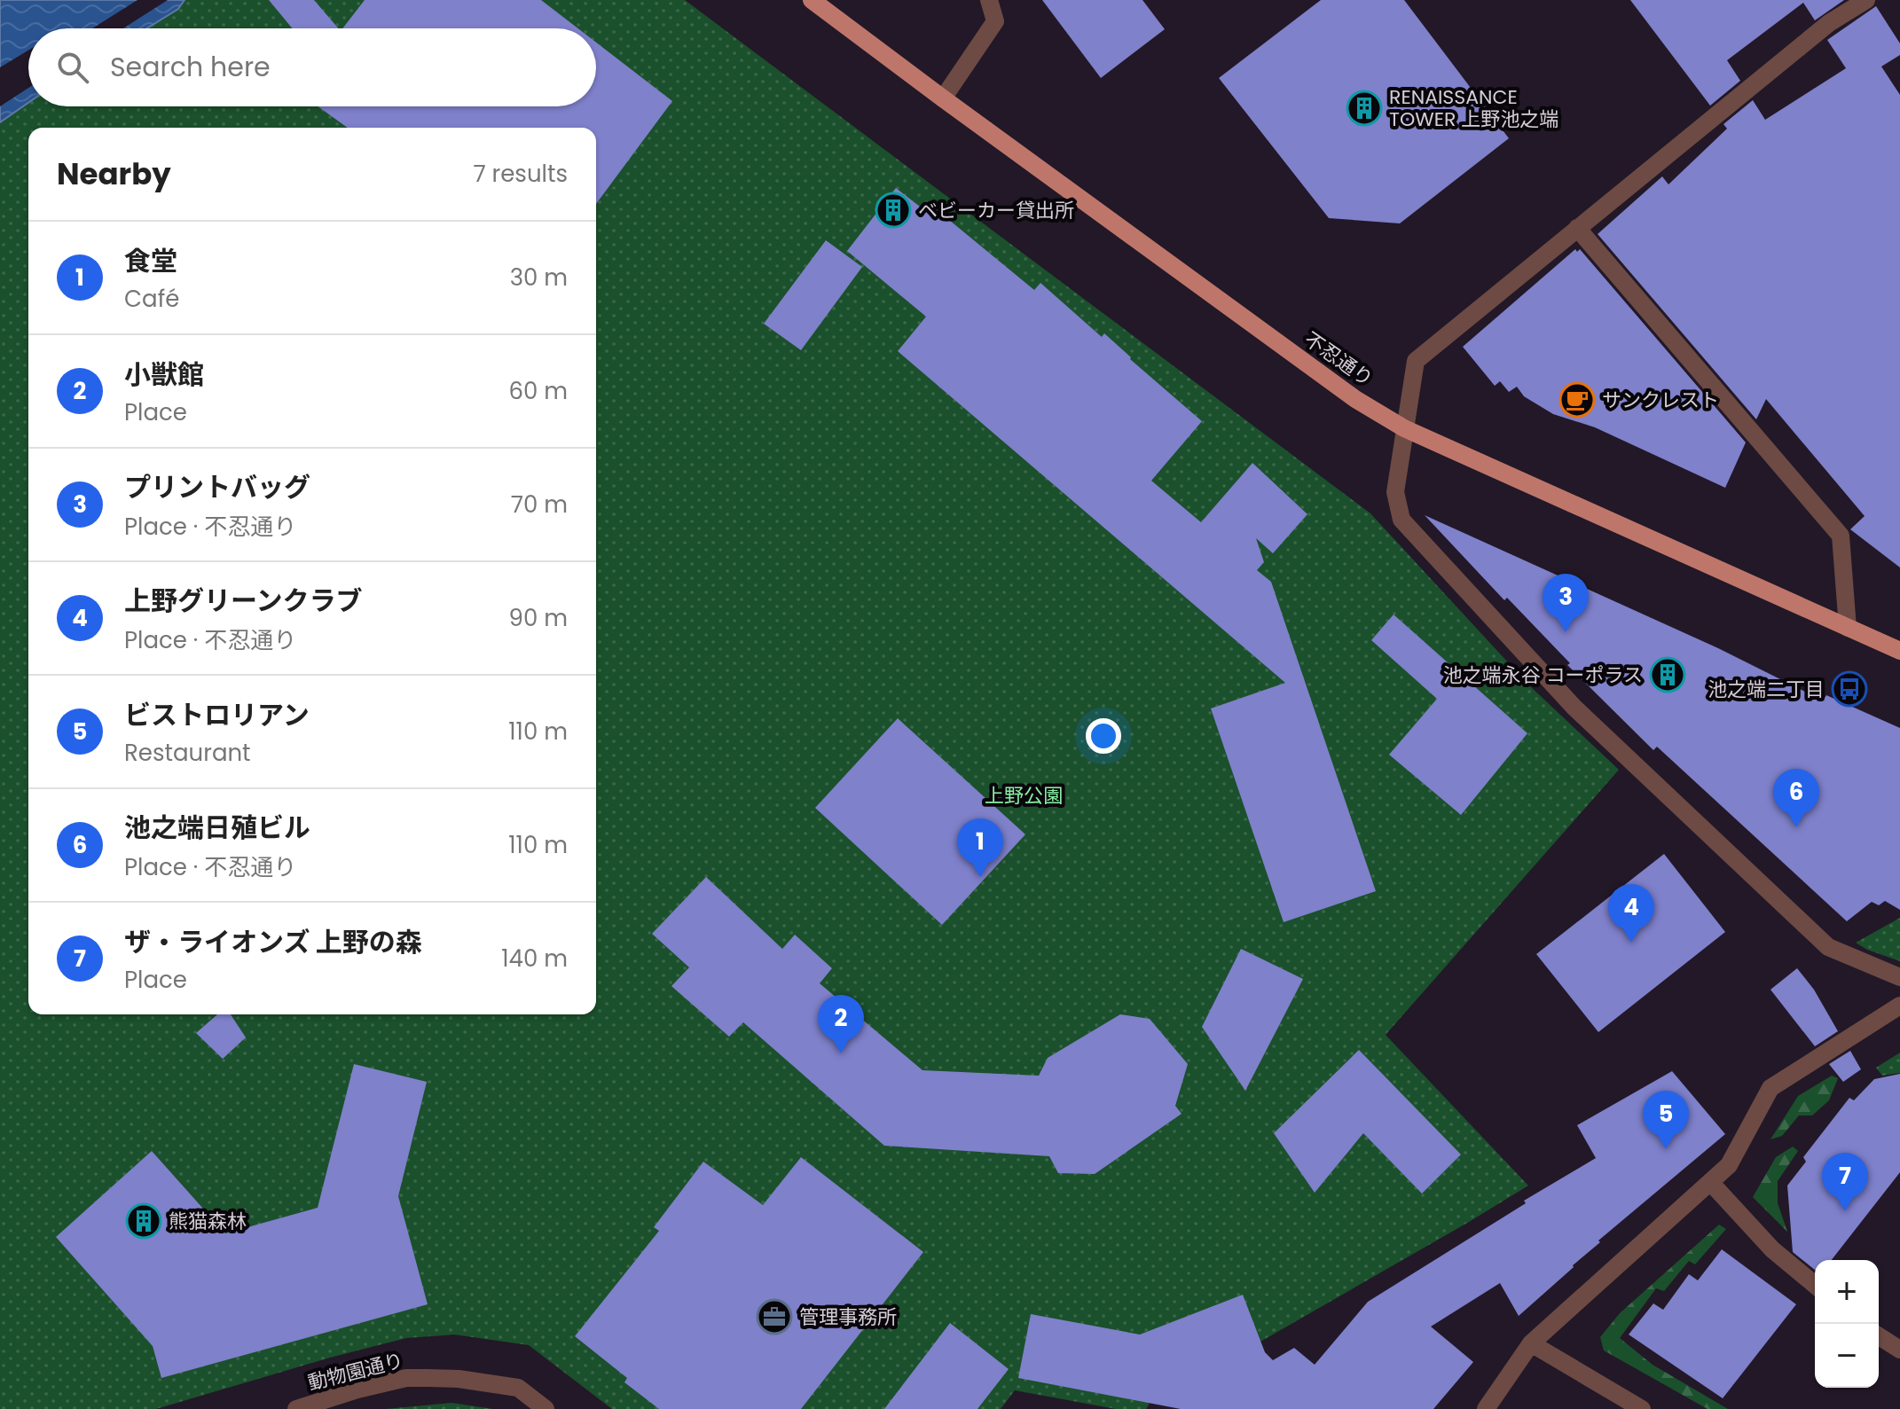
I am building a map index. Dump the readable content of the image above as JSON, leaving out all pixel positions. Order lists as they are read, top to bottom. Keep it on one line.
{"streets":{"main road":["不忍通り"],"street":["動物園通り"]},"parks":["上野公園"],"places":{"building":["RENAISSANCE TOWER 上野池之端","ベビーカー貸出所","池之端永谷 コーポラス","熊猫森林"],"cafe":["サンクレスト"],"bus stop":["池之端二丁目"],"office":["管理事務所"]},"page":{"search":"Search here","heading":["Nearby","7 results"],"list":[{"mark":"1","name":"食堂","note":"Café","value":"30 m"},{"mark":"2","name":"小獣館","note":"Place","value":"60 m"},{"mark":"3","name":"プリントバッグ","note":"Place · 不忍通り","value":"70 m"},{"mark":"4","name":"上野グリーンクラブ","note":"Place · 不忍通り","value":"90 m"},{"mark":"5","name":"ビストロリアン","note":"Restaurant","value":"110 m"},{"mark":"6","name":"池之端日殖ビル","note":"Place · 不忍通り","value":"110 m"},{"mark":"7","name":"ザ・ライオンズ 上野の森","note":"Place","value":"140 m"}],"pins":["3","6","1","4","2","5","7"],"map_buttons":["+","−"]}}
